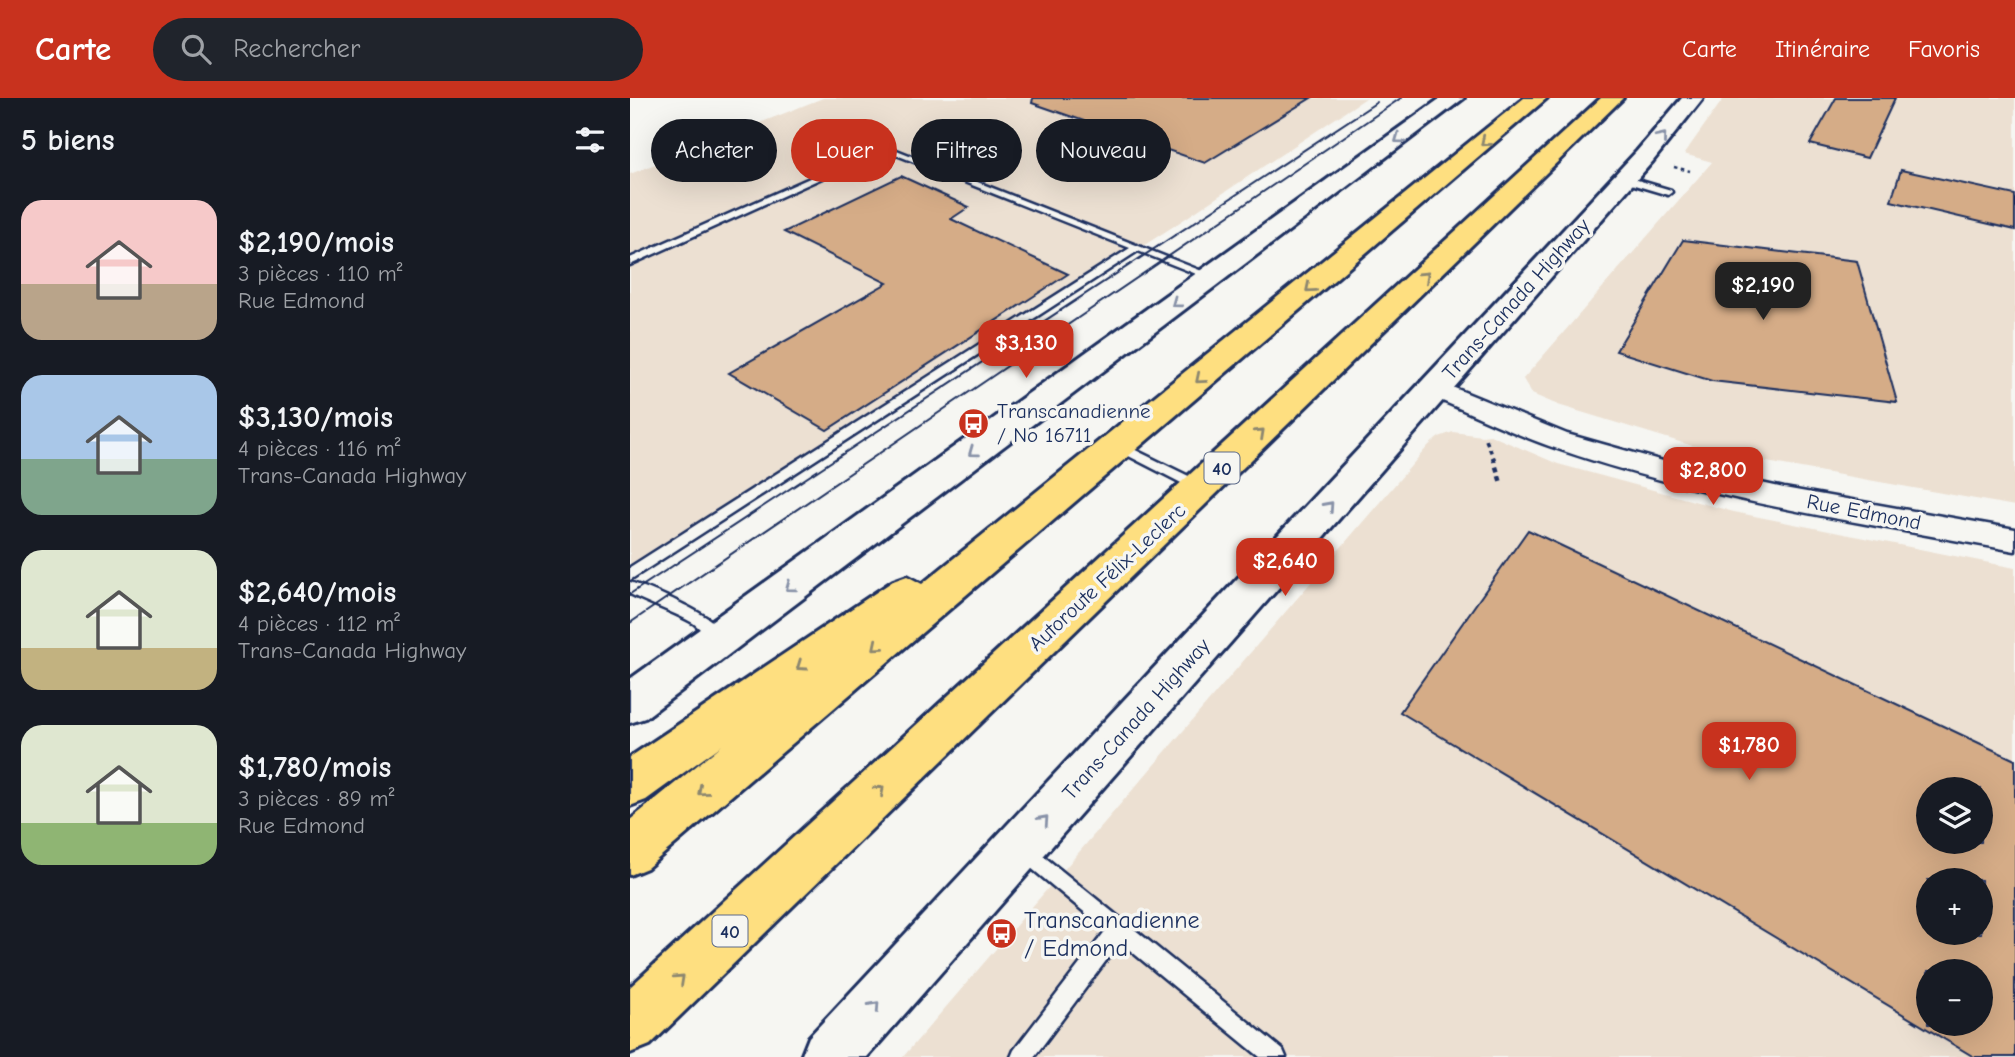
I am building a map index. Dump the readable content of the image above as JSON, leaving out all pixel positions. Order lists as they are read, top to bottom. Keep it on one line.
{"streets":{"highway":["40","Autoroute Félix-Leclerc"],"main road":["Trans-Canada Highway"],"street":["Rue Edmond"]},"crossings":[["Trans-Canada Highway","Rue Edmond"]],"places":{"bus stop":["Transcanadienne / No 16711","Transcanadienne / Edmond"]},"page":{"header":"Carte","search":"Rechercher","nav":["Carte","Itinéraire","Favoris"],"heading":"5 biens","chip":["Acheter","Louer","Filtres","Nouveau"],"list":[{"name":"$2,190/mois","note":"3 pièces · 110 m² · Rue Edmond"},{"name":"$3,130/mois","note":"4 pièces · 116 m² · Trans-Canada Highway"},{"name":"$2,640/mois","note":"4 pièces · 112 m² · Trans-Canada Highway"},{"name":"$1,780/mois","note":"3 pièces · 89 m² · Rue Edmond"}],"price":["$2,190","$3,130","$2,800","$2,640","$1,780"],"map_buttons":["+","−"]}}
